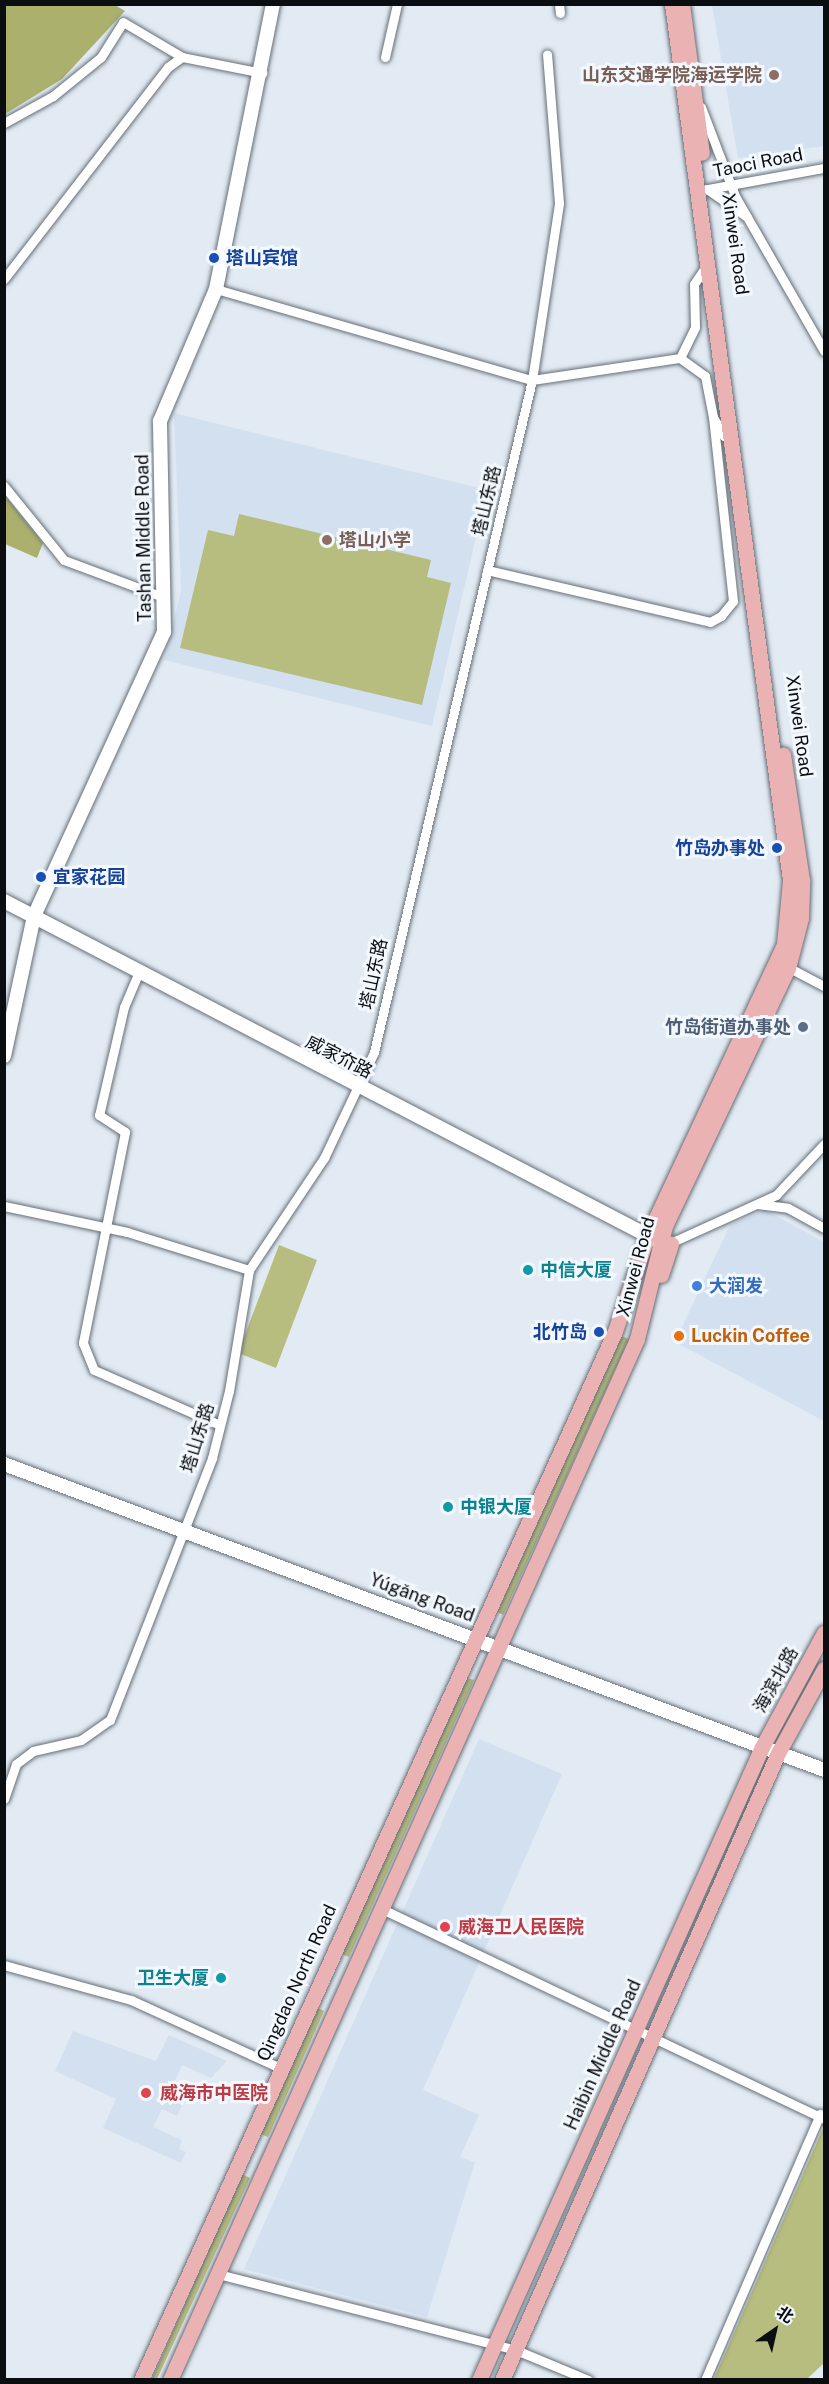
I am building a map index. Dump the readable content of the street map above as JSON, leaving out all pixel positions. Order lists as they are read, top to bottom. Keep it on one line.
{"streets":{"main road":["Xinwei Road","海滨北路","Qingdao North Road","Haibin Middle Road"],"street":["Taoci Road","塔山东路","Tashan Middle Road","威家夼路","Yúgǎng Road"]},"crossings":[["Taoci Road","Xinwei Road"],["Xinwei Road","威家夼路"],["Xinwei Road","Yúgǎng Road"],["Xinwei Road","Qingdao North Road"],["塔山东路","威家夼路"],["塔山东路","Yúgǎng Road"],["Tashan Middle Road","威家夼路"],["Yúgǎng Road","海滨北路"],["Yúgǎng Road","Qingdao North Road"],["Yúgǎng Road","Haibin Middle Road"],["海滨北路","Haibin Middle Road"]],"places":["山东交通学院海运学院","塔山宾馆","塔山小学","竹岛办事处","宜家花园","竹岛街道办事处","中信大厦","大润发","北竹岛","Luckin Coffee","中银大厦","威海卫人民医院","卫生大厦","威海市中医院"],"north":"top right"}
